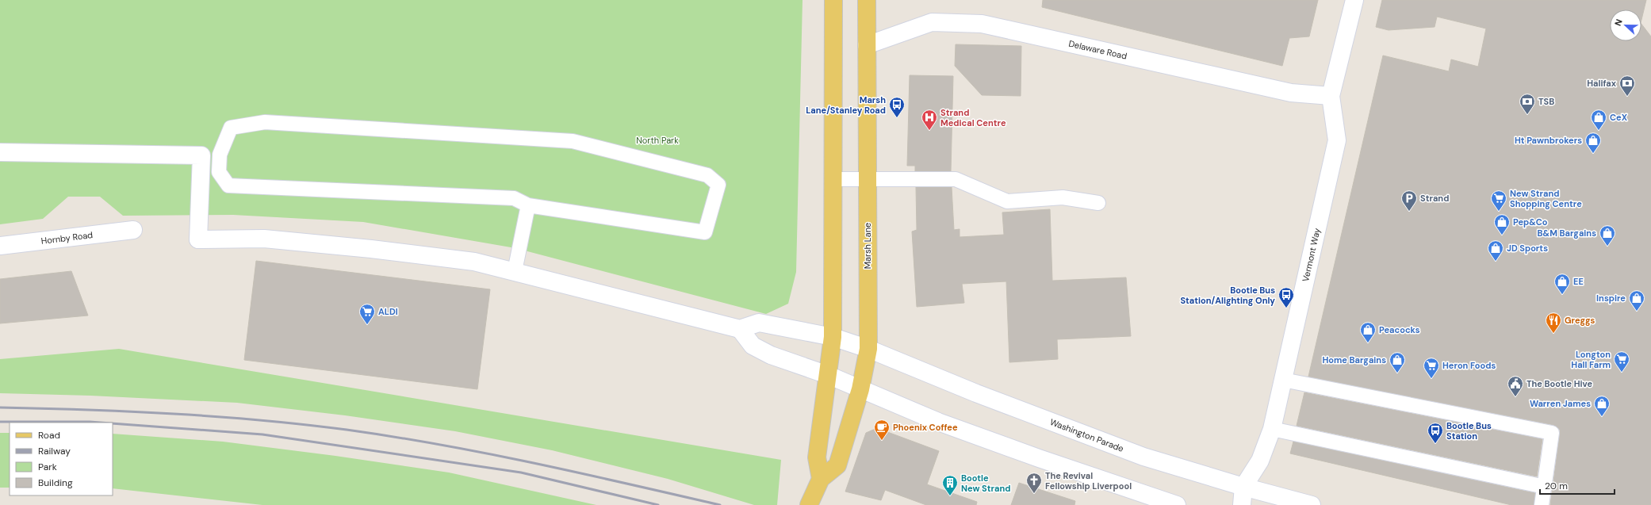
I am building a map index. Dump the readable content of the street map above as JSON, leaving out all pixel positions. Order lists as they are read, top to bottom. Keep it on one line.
{"streets":{"main road":["Marsh Lane"],"street":["Delaware Road","Hornby Road","Vermont Way","Washington Parade"]},"crossings":[["Delaware Road","Marsh Lane"],["Delaware Road","Vermont Way"],["Marsh Lane","Washington Parade"],["Vermont Way","Washington Parade"]],"parks":["North Park"],"places":{"bank":["Halifax","TSB"],"bus stop":["Marsh Lane/Stanley Road","Bootle Bus Station/Alighting Only","Bootle Bus Station"],"hospital":["Strand Medical Centre"],"shop":["CeX","Ht Pawnbrokers","Pep&Co","B&M Bargains","JD Sports","EE","Inspire","Peacocks","Home Bargains","Warren James"],"parking":["Strand"],"supermarket":["New Strand Shopping Centre","ALDI","Longton Hall Farm","Heron Foods"],"restaurant":["Greggs"],"public building":["The Bootle Hive"],"cafe":["Phoenix Coffee"],"church":["The Revival Fellowship Liverpool"],"building":["Bootle New Strand"]},"legend":["Road","Railway","Park","Building"],"scale_bar":"20 m","north":"left"}
